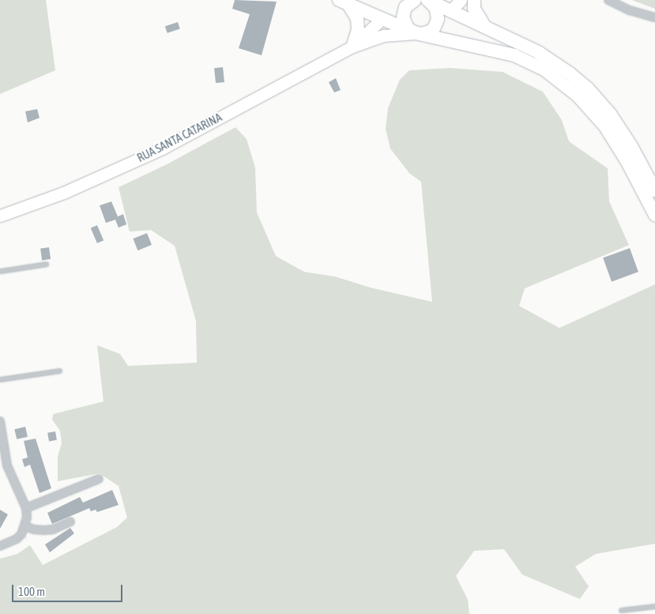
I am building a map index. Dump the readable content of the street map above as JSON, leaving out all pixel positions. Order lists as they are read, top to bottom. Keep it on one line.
{"streets":{"main road":["RUA SANTA CATARINA"]},"scale_bar":"100 m"}
